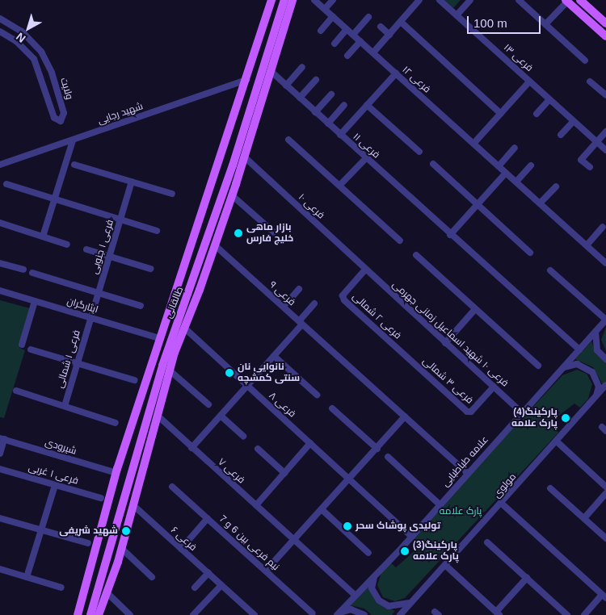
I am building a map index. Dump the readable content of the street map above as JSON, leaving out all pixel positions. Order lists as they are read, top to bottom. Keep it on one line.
{"streets":{"main road":["طالقانی"],"street":["فرعی ۱۳","فرعی ۱۲","ولایت","شهید رجایی","فرعی ۱۱","فرعی ۱۰","فرعی ۱ جنوبی","فرعی ۹","ایثارگران","فرعی ۲ شمالی","فرعی ۱۰ شهید اسماعیل زمانی جهرمی","فرعی ۱ شمالی","فرعی ۳ شمالی","فرعی ۸","شیرودی","علامه طباطبایی","فرعی ۷","فرعی ۱ غربی","مولوی","فرعی ۶","نیم فرعی بین 6 و 7"]},"crossings":[["شهید رجایی","طالقانی"],["فرعی ۱۰","فرعی ۲ شمالی"],["فرعی ۱۰","فرعی ۱۰ شهید اسماعیل زمانی جهرمی"],["فرعی ۱ جنوبی","ایثارگران"],["فرعی ۱ جنوبی","فرعی ۱ شمالی"],["فرعی ۹","علامه طباطبایی"],["طالقانی","ایثارگران"],["طالقانی","شیرودی"],["ایثارگران","فرعی ۱ شمالی"],["فرعی ۲ شمالی","فرعی ۱۰ شهید اسماعیل زمانی جهرمی"],["فرعی ۲ شمالی","فرعی ۳ شمالی"],["فرعی ۱۰ شهید اسماعیل زمانی جهرمی","فرعی ۳ شمالی"],["فرعی ۱۰ شهید اسماعیل زمانی جهرمی","علامه طباطبایی"],["فرعی ۸","علامه طباطبایی"],["علامه طباطبایی","فرعی ۷"]],"parks":["پارک علامه"],"places":["بازار ماهی خلیج فارس","نانوایی نان سنتی کمشچه","پارکینگ(4) پارک علامه","تولیدی پوشاک سحر","شهید شریفی","پارکینگ(3) پارک علامه"],"scale_bar":"100 m","north":"bottom left"}
